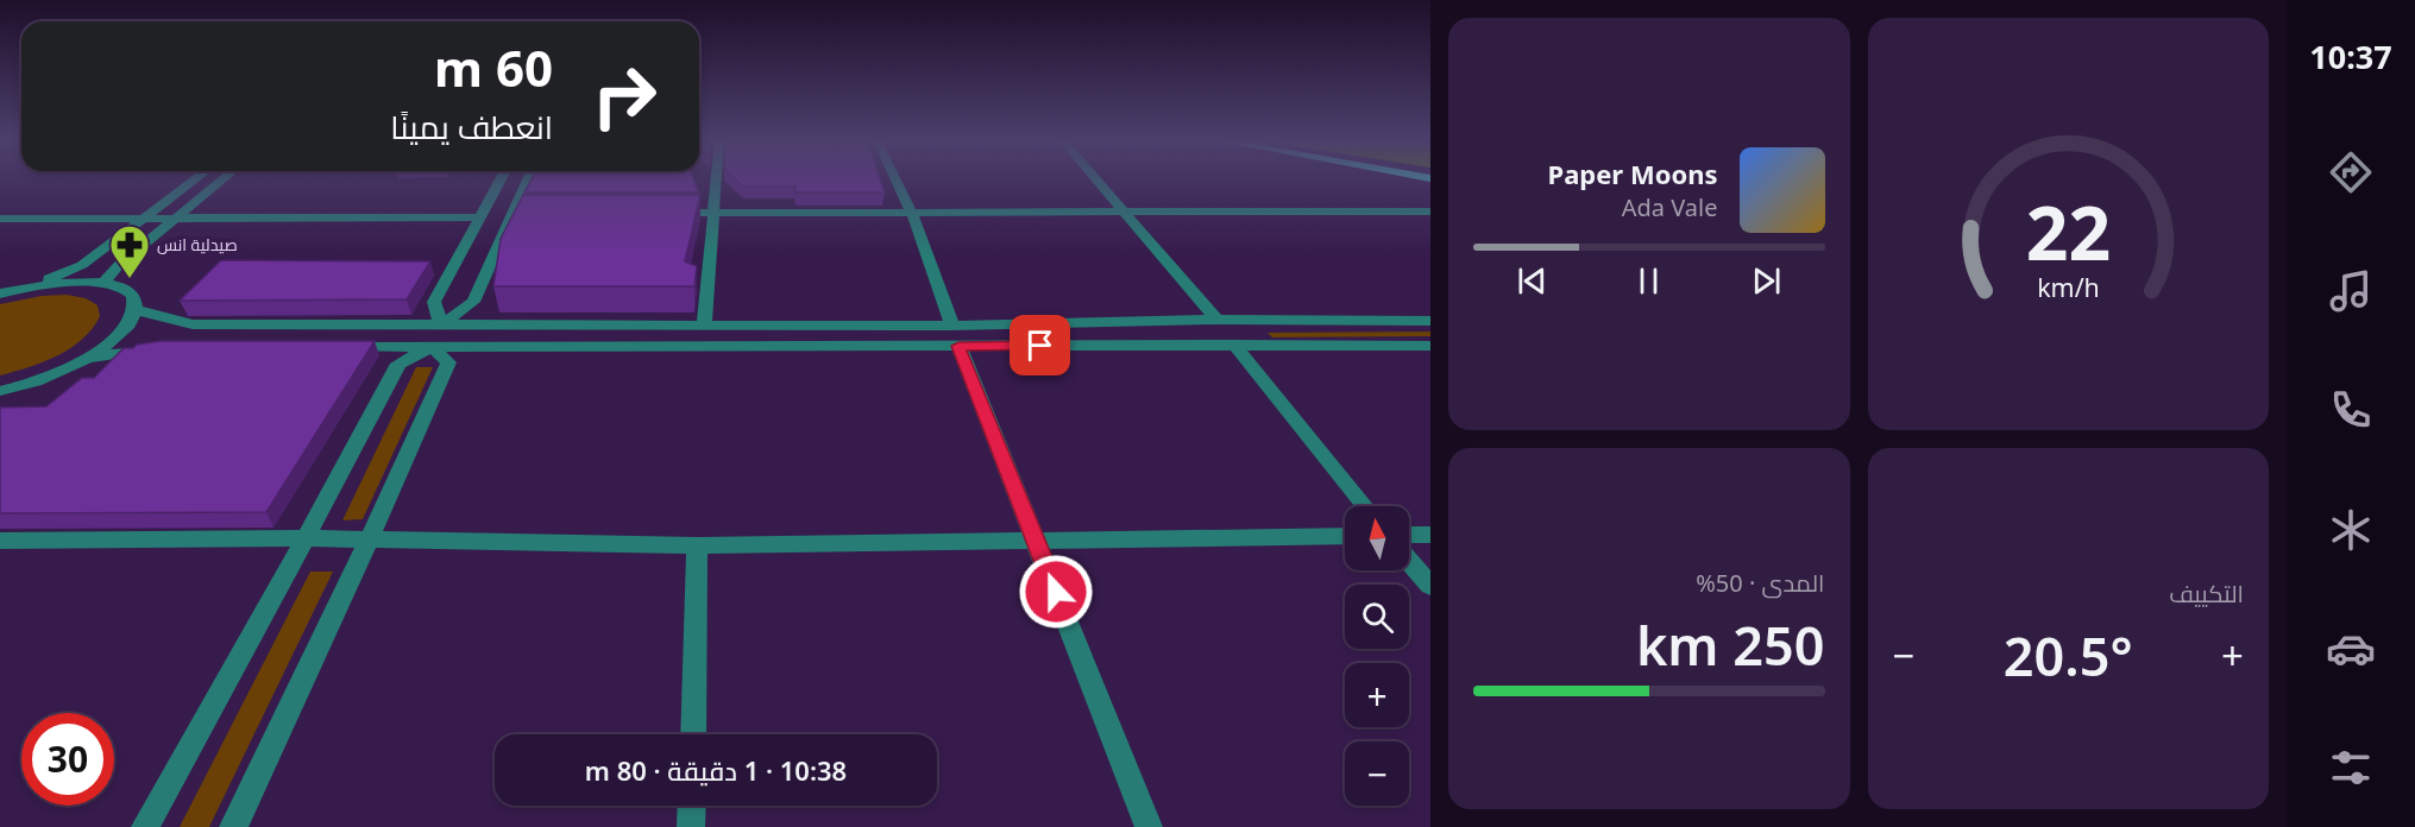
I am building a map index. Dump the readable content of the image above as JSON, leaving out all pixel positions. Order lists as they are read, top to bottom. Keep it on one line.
{"places":{"pharmacy":["صيدلية انس"]},"north":"top","page":{"tabs":"10:37","turn":["60 m","انعطف يمينًا"],"song":["Paper Moons","Ada Vale"],"tile":["التكييف",["المدى · 50%","250 km"]],"map_buttons":["+","−"],"heat":["−","20.5°","+"],"limit":"30","trip":"10:38 · 1 دقيقة · 80 m","gauge":["22","km/h"]}}
